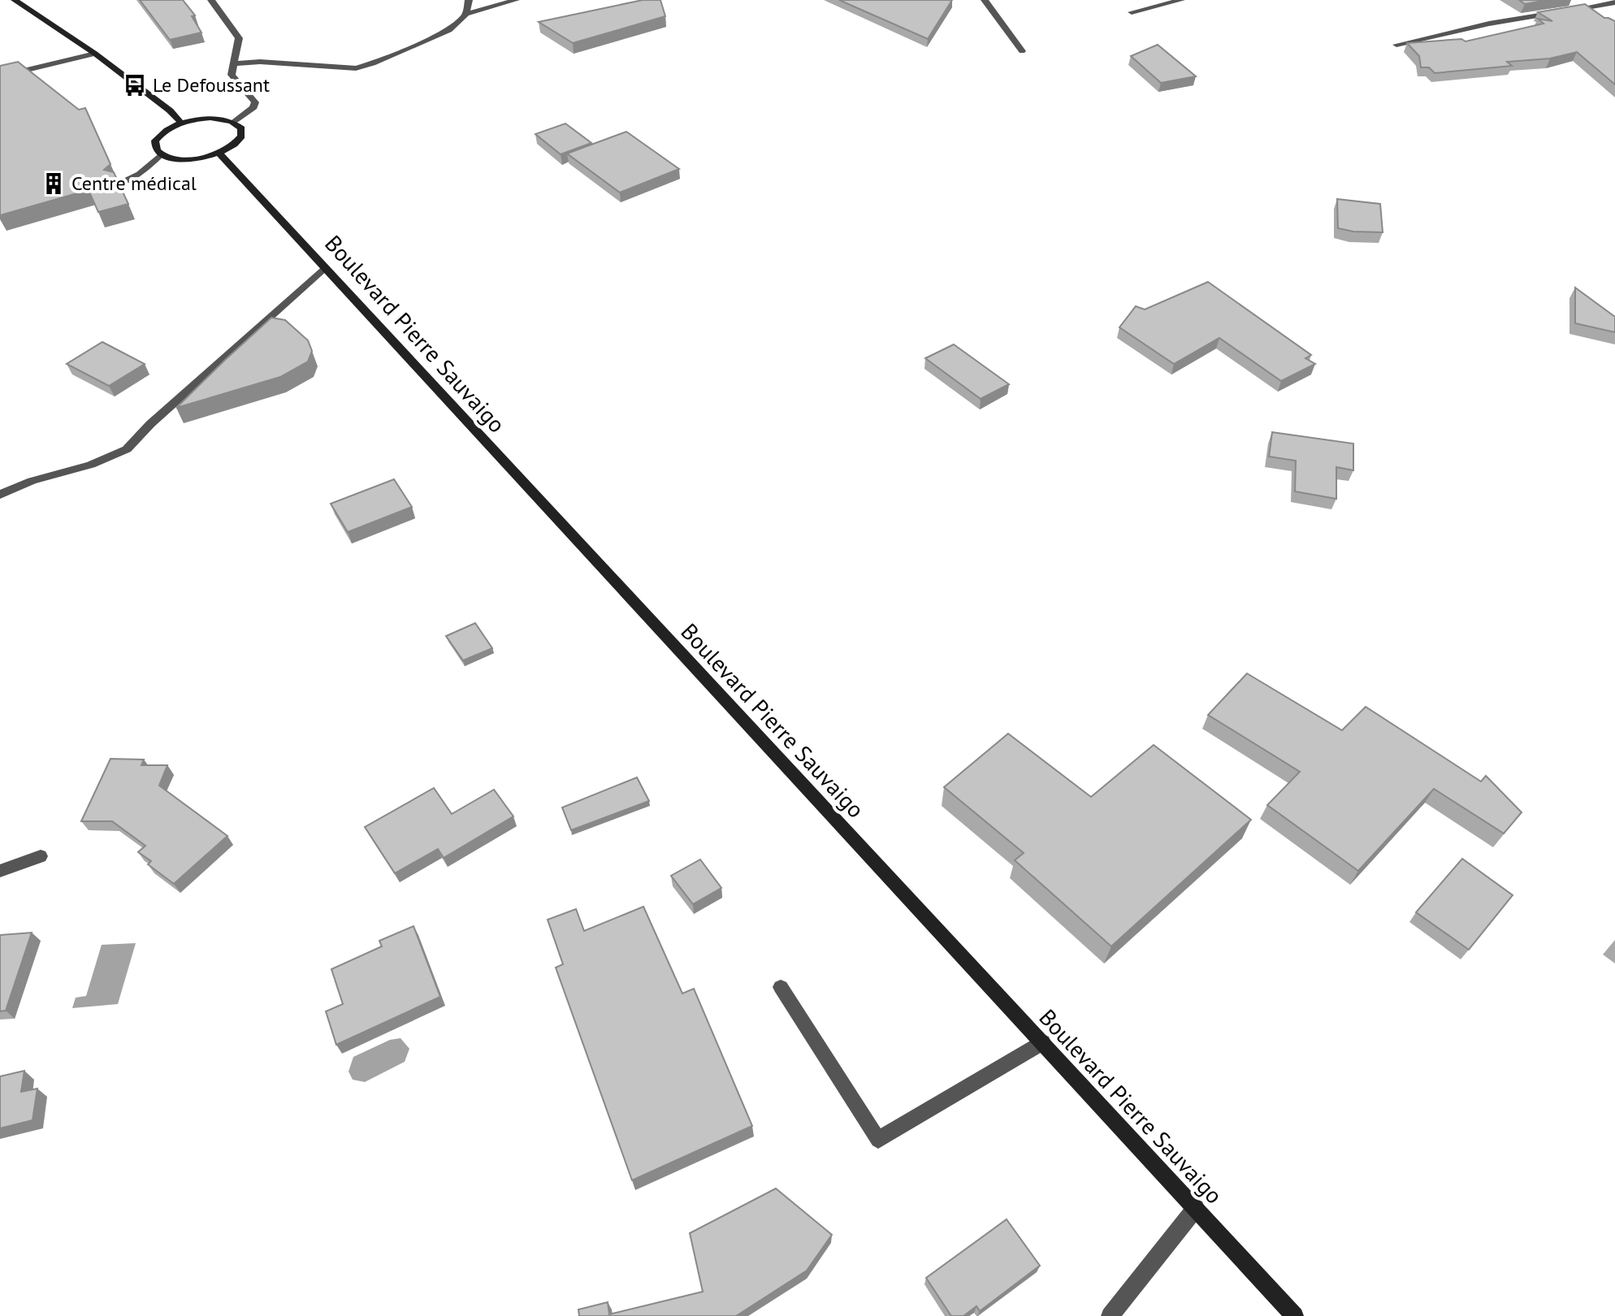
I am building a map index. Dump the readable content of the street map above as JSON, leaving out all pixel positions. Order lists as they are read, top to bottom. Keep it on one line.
{"streets":{"main road":["Boulevard Pierre Sauvaigo"]},"places":{"bus stop":["Le Defoussant"],"building":["Centre médical"]}}
